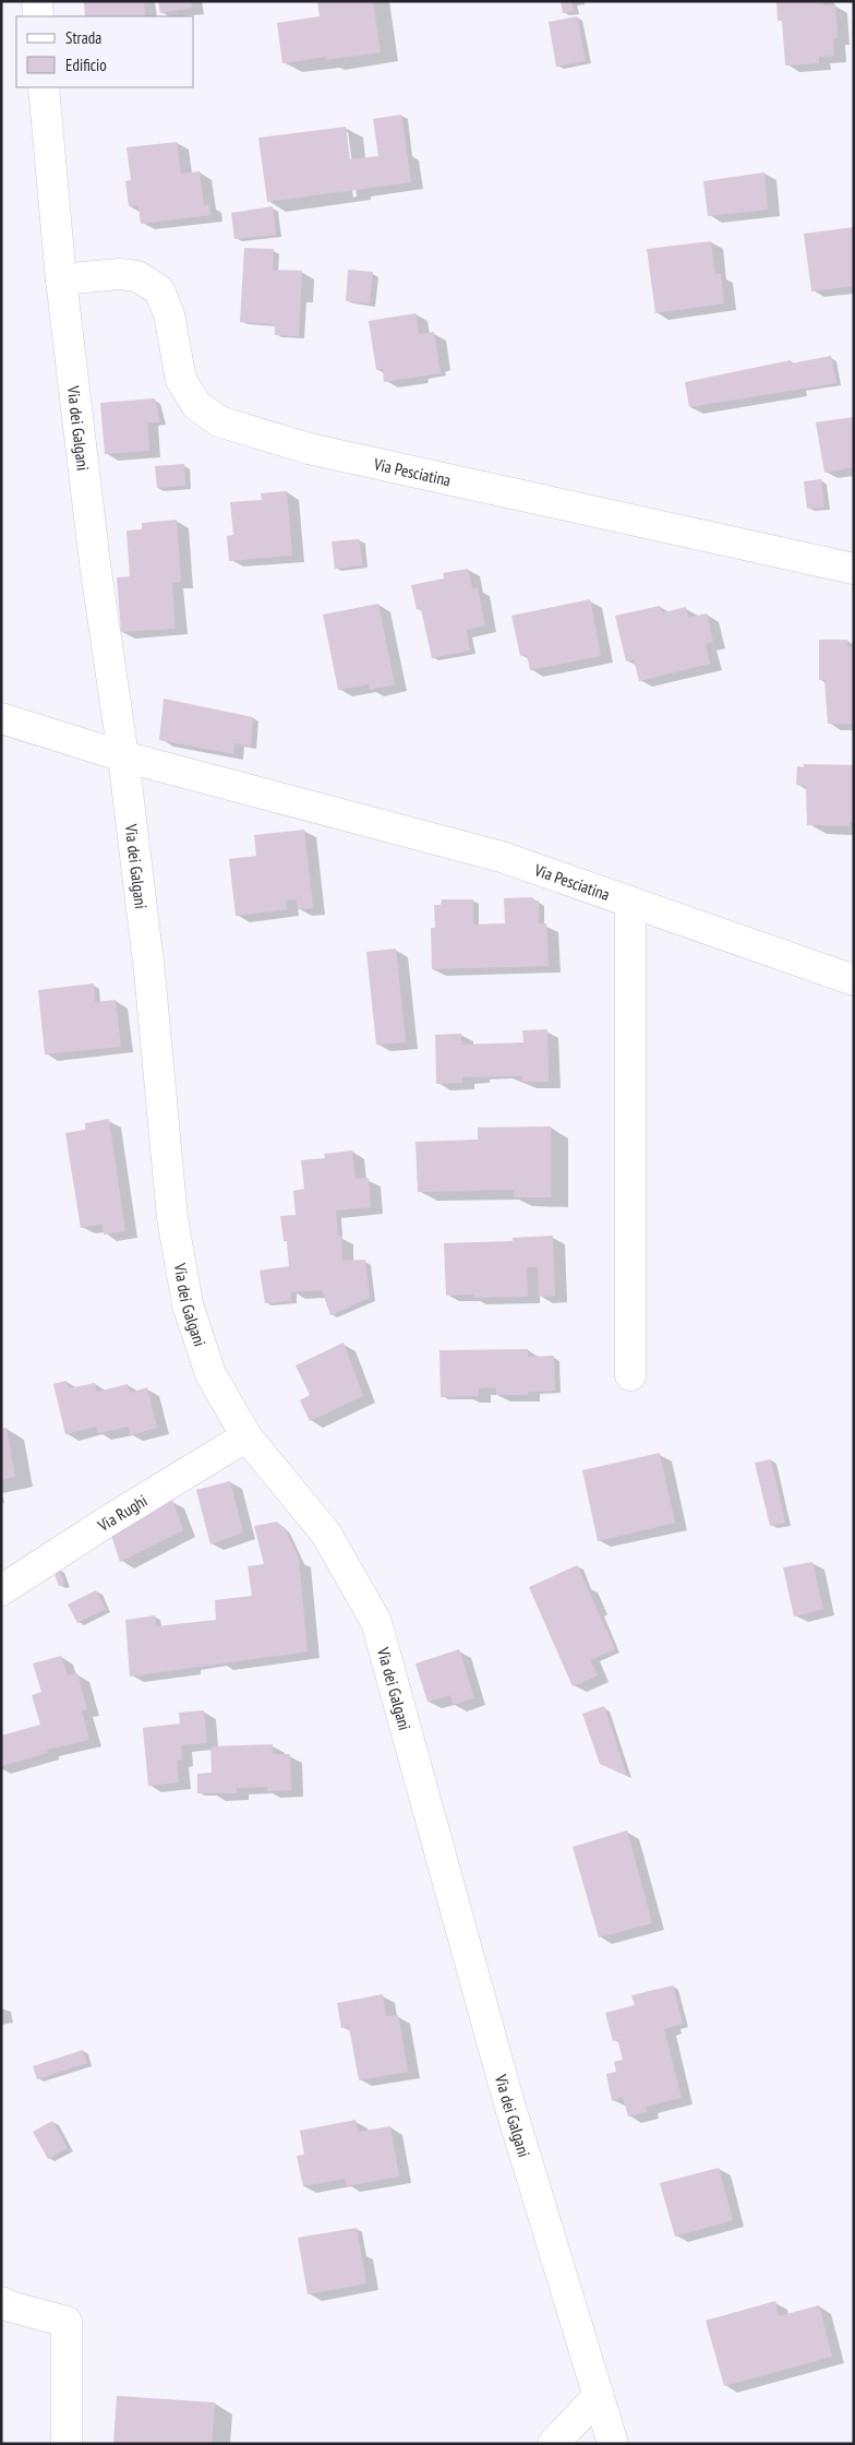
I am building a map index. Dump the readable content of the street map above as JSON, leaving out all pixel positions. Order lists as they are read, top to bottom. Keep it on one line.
{"streets":{"street":["Via dei Galgani","Via Pesciatina","Via Rughi"]},"crossings":[["Via dei Galgani","Via Pesciatina"],["Via dei Galgani","Via Rughi"]],"legend":["Strada","Edificio"]}
